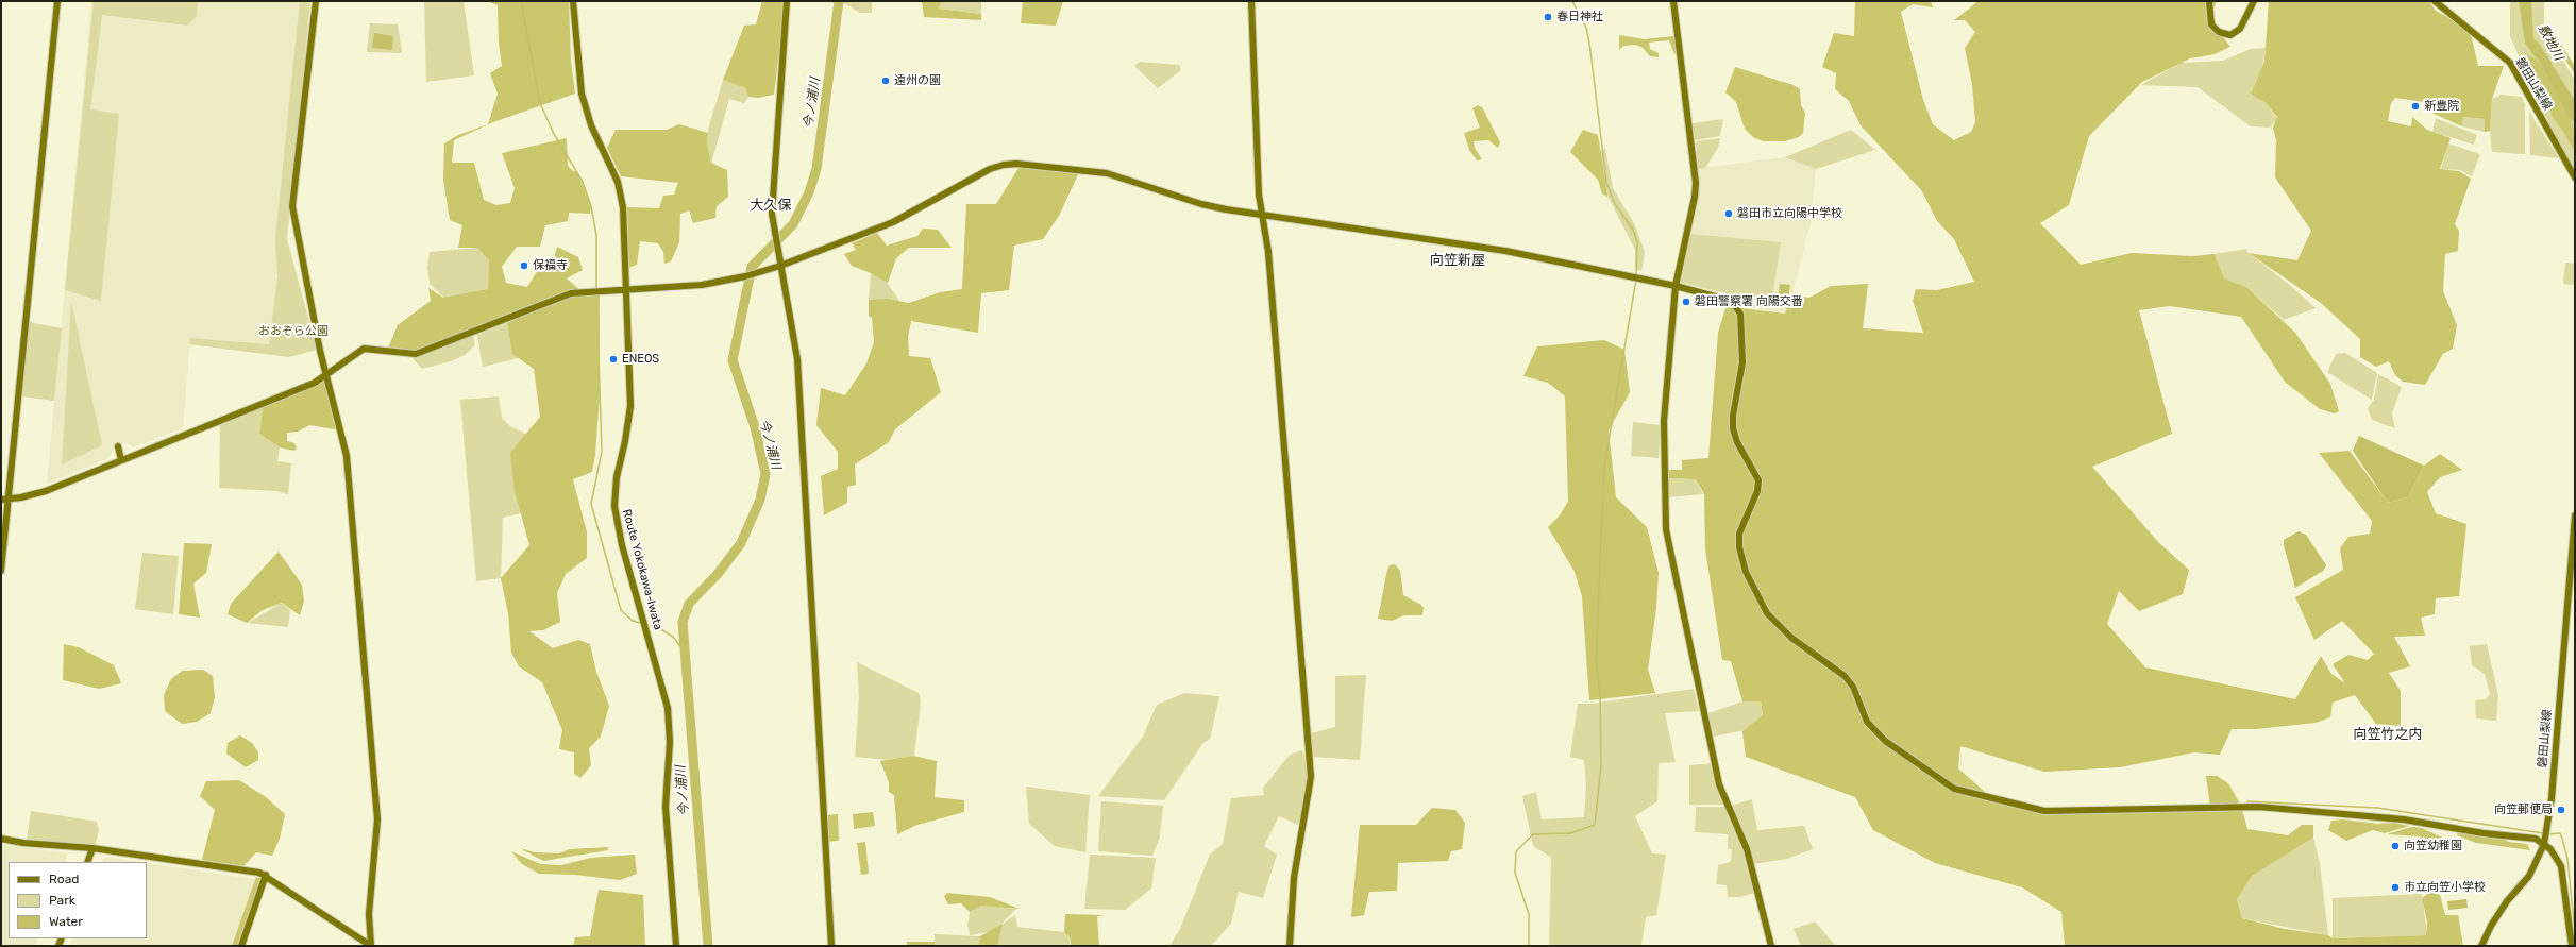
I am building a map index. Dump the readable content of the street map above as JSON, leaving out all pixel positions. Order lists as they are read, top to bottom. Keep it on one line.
{"streets":{"street":["磐田山梨線","Route Yokokawa-Iwata"]},"districts":["大久保","向笠新屋","向笠竹之内"],"water":["敷地川","今ノ浦川"],"parks":["おおぞら公園"],"places":["春日神社","遠州の園","新豊院","磐田市立向陽中学校","保福寺","磐田警察署 向陽交番","ENEOS","向笠郵便局","向笠幼稚園","市立向笠小学校"],"legend":["Road","Park","Water"]}
